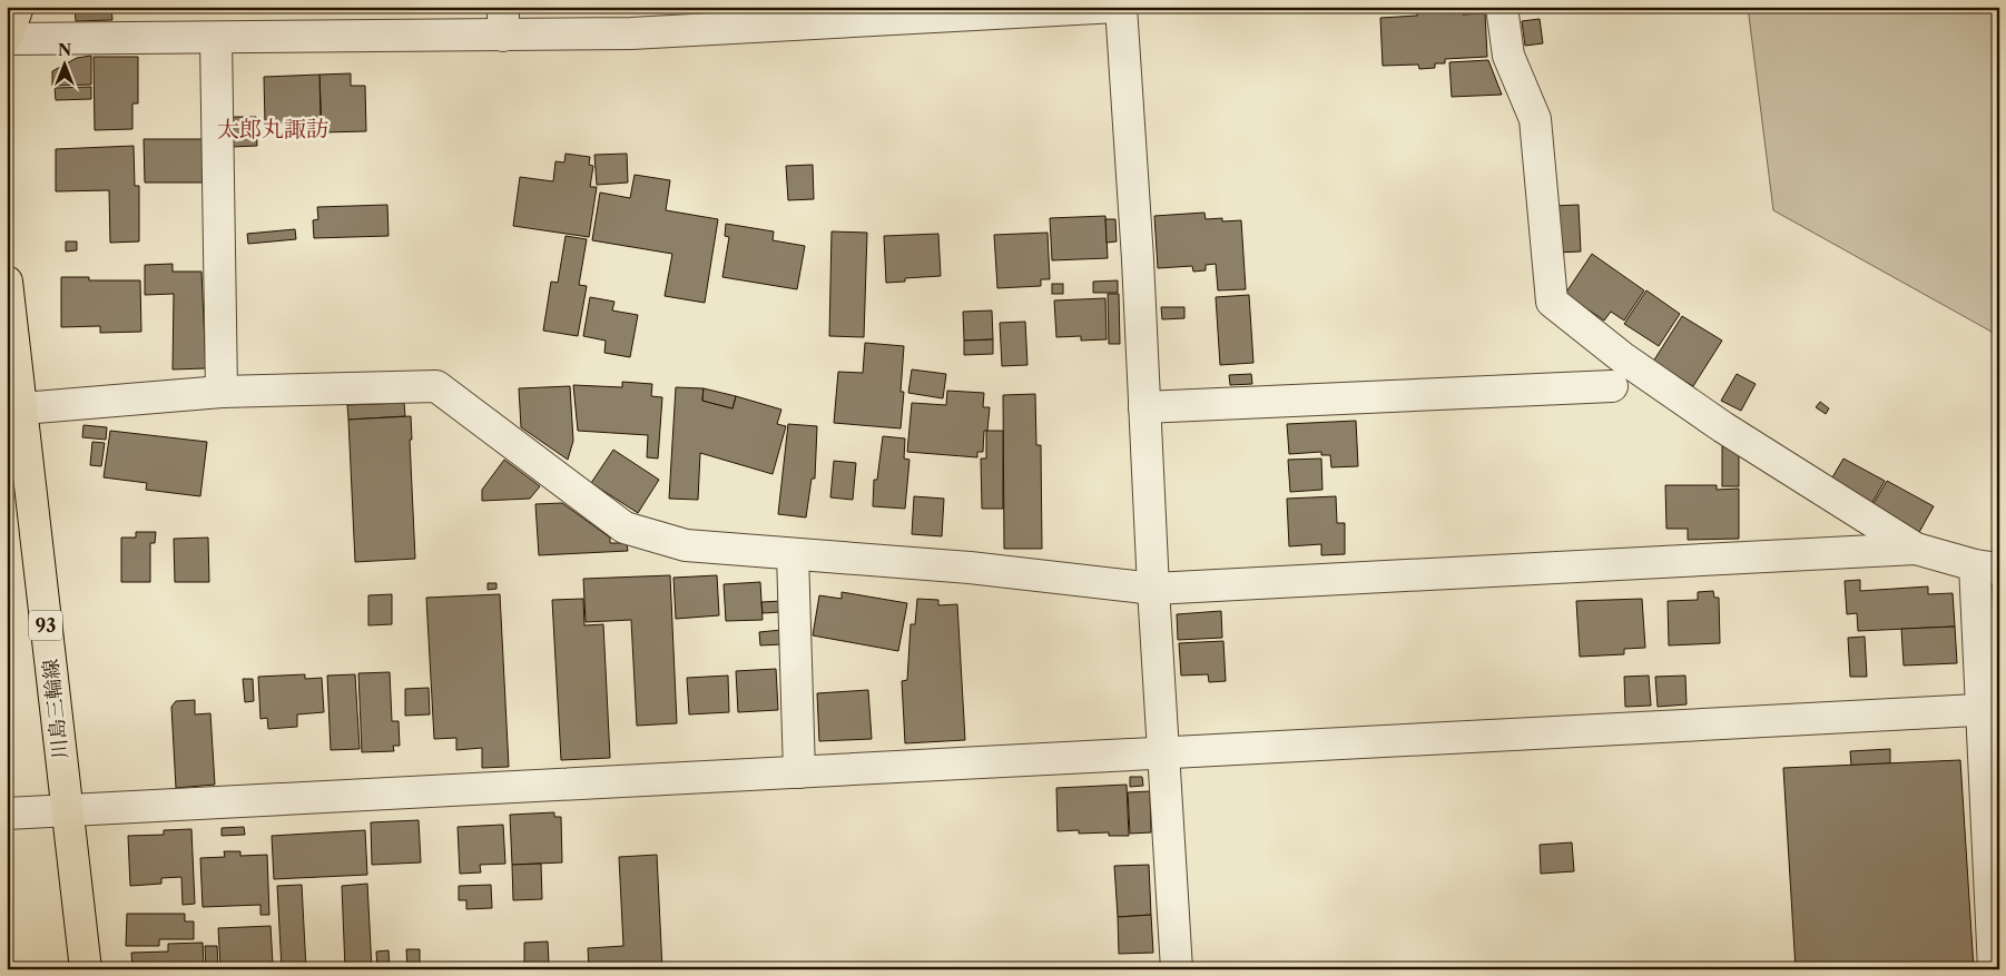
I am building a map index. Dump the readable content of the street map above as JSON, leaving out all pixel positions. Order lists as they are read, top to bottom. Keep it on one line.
{"streets":{"main road":["93","川島三輪線"]},"districts":["太郎丸諏訪"],"north":"top"}
